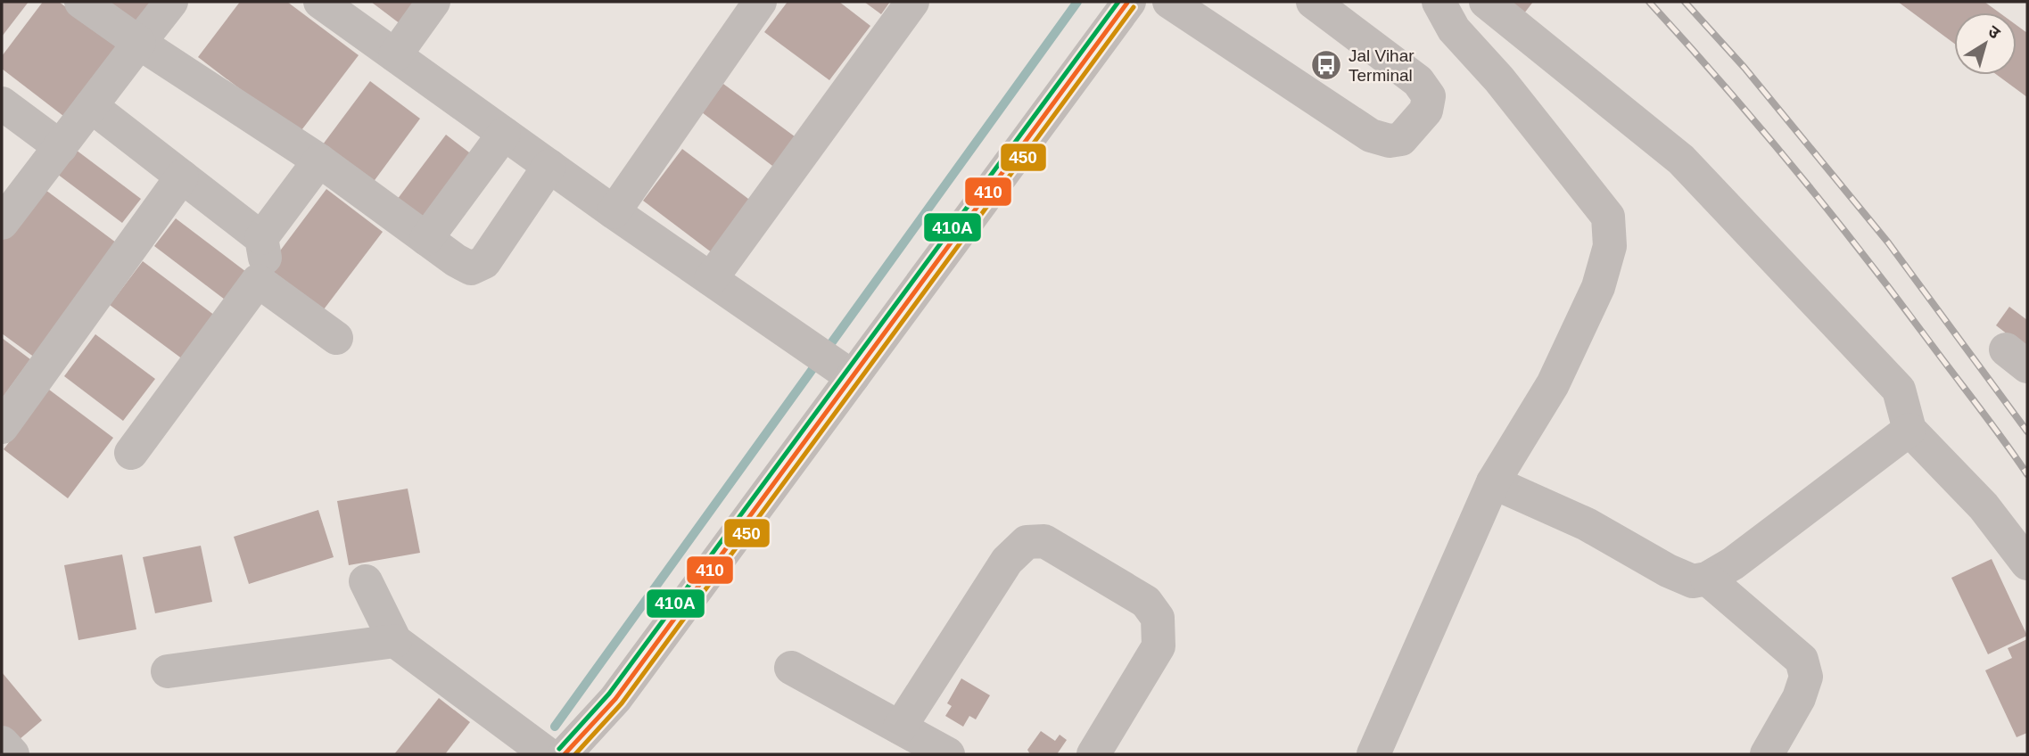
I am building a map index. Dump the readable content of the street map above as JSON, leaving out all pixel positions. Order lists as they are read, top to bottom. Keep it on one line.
{"places":{"bus stop":["Jal Vihar Terminal"]},"lines":["transit line 410A","transit line 410","transit line 450"],"north":"top right"}
